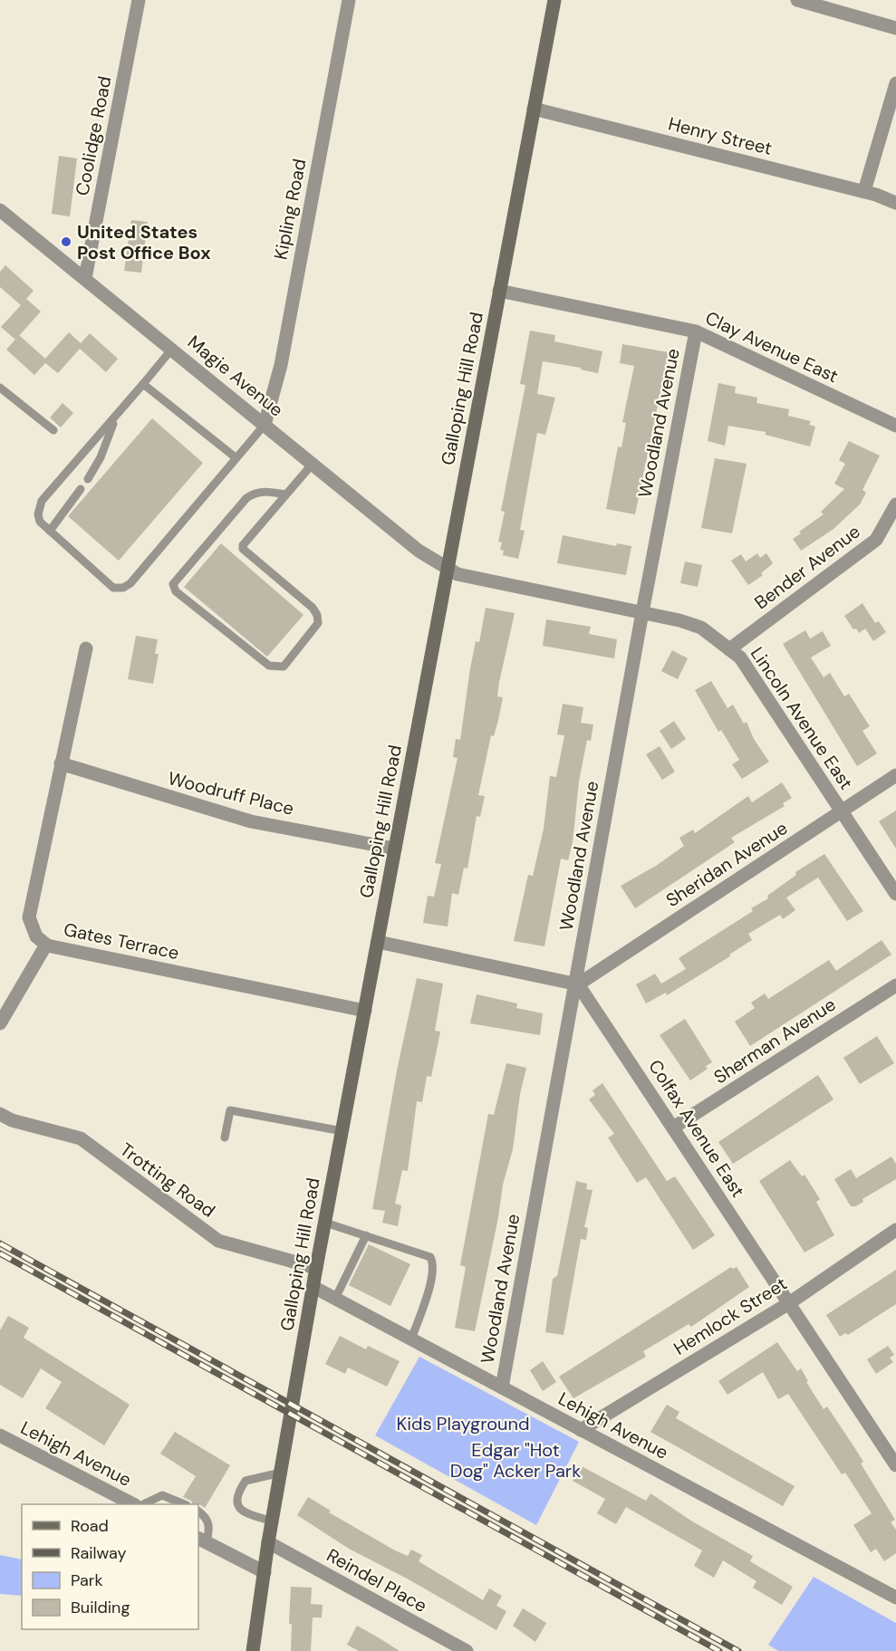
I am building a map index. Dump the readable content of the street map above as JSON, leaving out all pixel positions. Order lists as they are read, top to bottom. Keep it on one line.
{"streets":{"main road":["Galloping Hill Road"],"street":["Coolidge Road","Henry Street","Kipling Road","Clay Avenue East","Magie Avenue","Woodland Avenue","Bender Avenue","Lincoln Avenue East","Woodruff Place","Sheridan Avenue","Gates Terrace","Sherman Avenue","Colfax Avenue East","Trotting Road","Hemlock Street","Lehigh Avenue","Reindel Place"]},"crossings":[["Coolidge Road","Magie Avenue"],["Henry Street","Galloping Hill Road"],["Kipling Road","Magie Avenue"],["Clay Avenue East","Galloping Hill Road"],["Clay Avenue East","Woodland Avenue"],["Magie Avenue","Galloping Hill Road"],["Magie Avenue","Lincoln Avenue East"],["Galloping Hill Road","Lincoln Avenue East"],["Galloping Hill Road","Woodruff Place"],["Galloping Hill Road","Gates Terrace"],["Galloping Hill Road","Trotting Road"],["Galloping Hill Road","Lehigh Avenue"],["Galloping Hill Road","Reindel Place"],["Woodland Avenue","Lincoln Avenue East"],["Woodland Avenue","Sheridan Avenue"],["Woodland Avenue","Colfax Avenue East"],["Woodland Avenue","Lehigh Avenue"],["Bender Avenue","Lincoln Avenue East"],["Lincoln Avenue East","Sheridan Avenue"],["Woodruff Place","Gates Terrace"],["Sheridan Avenue","Colfax Avenue East"],["Sherman Avenue","Colfax Avenue East"],["Colfax Avenue East","Hemlock Street"],["Hemlock Street","Lehigh Avenue"]],"parks":["Kids Playground","Edgar \"Hot Dog\" Acker Park"],"places":["United States Post Office Box"],"legend":["Road","Railway","Park","Building"]}
